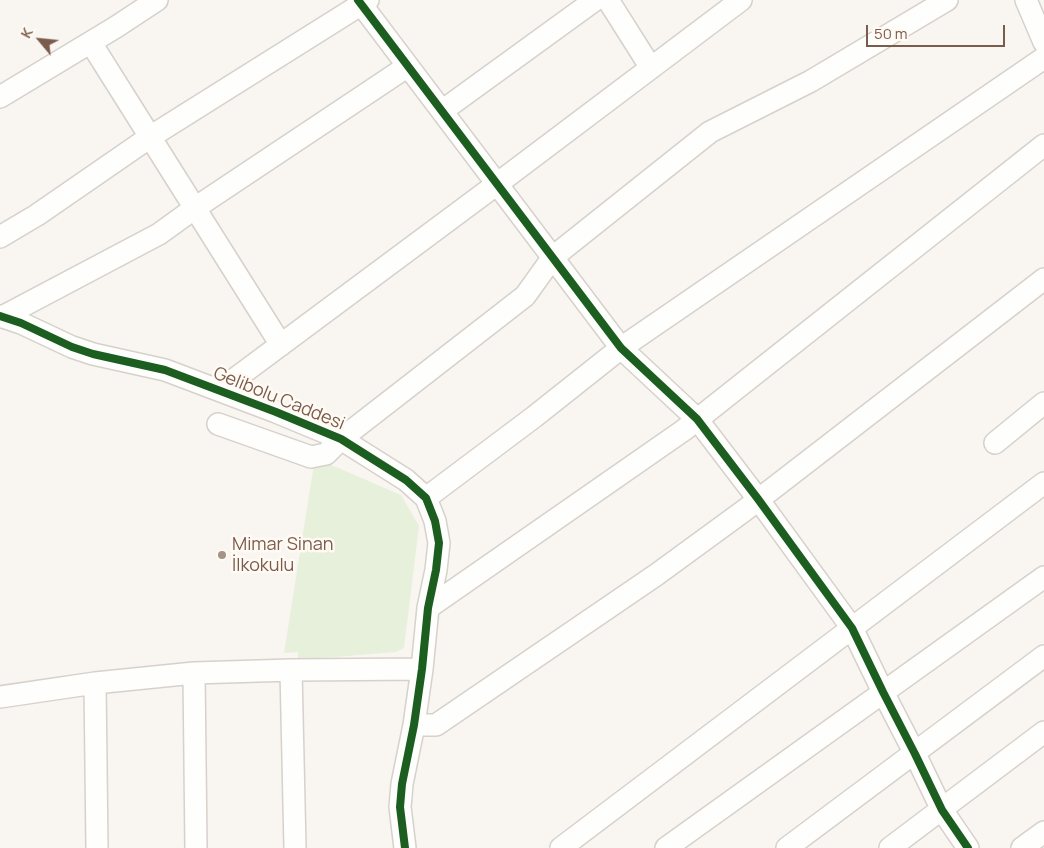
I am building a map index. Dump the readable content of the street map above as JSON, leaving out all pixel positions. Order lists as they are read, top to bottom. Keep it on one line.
{"streets":{"street":["Gelibolu Caddesi"]},"places":["Mimar Sinan İlkokulu"],"scale_bar":"50 m","north":"top left"}
